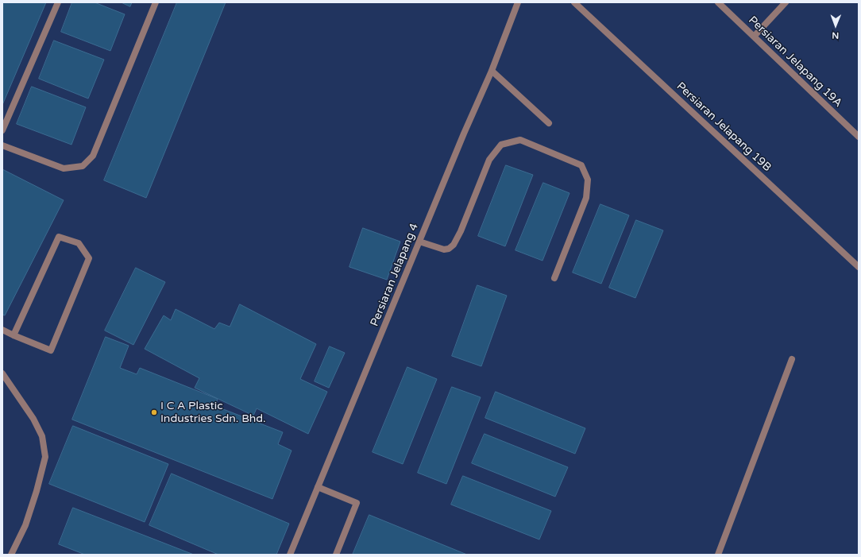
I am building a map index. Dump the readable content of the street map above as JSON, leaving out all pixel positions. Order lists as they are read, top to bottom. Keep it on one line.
{"streets":{"street":["Persiaran Jelapang 19A","Persiaran Jelapang 19B","Persiaran Jelapang 4"]},"places":["I C A Plastic Industries Sdn. Bhd."],"north":"bottom"}
